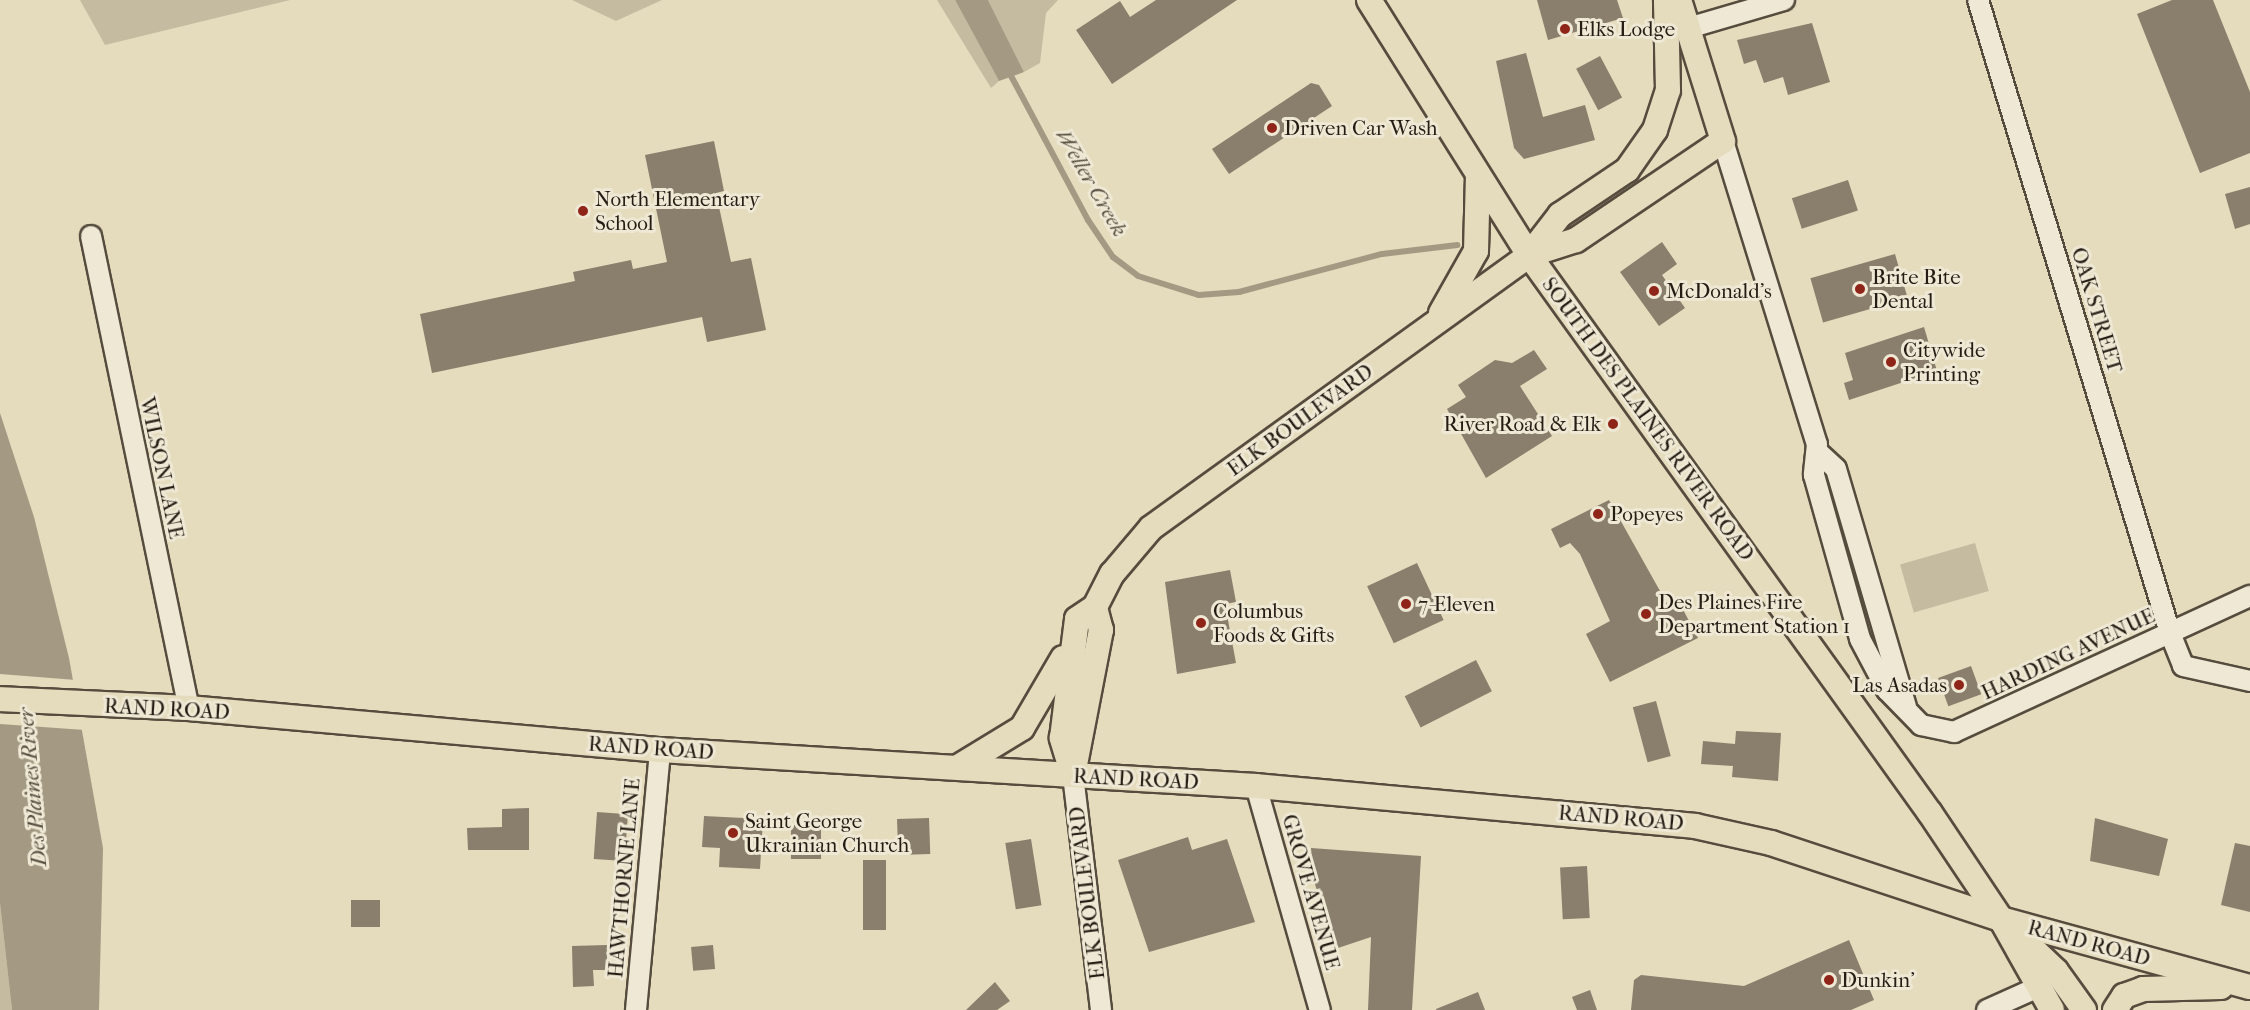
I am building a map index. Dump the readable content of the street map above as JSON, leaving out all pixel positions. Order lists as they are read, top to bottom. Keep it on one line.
{"streets":{"main road":["SOUTH DES PLAINES RIVER ROAD","ELK BOULEVARD","RAND ROAD"],"street":["OAK STREET","WILSON LANE","HARDING AVENUE","HAWTHORNE LANE","GROVE AVENUE"]},"crossings":[["OAK STREET","HARDING AVENUE"],["SOUTH DES PLAINES RIVER ROAD","ELK BOULEVARD"],["SOUTH DES PLAINES RIVER ROAD","RAND ROAD"],["ELK BOULEVARD","HARDING AVENUE"],["ELK BOULEVARD","RAND ROAD"],["WILSON LANE","RAND ROAD"],["RAND ROAD","HAWTHORNE LANE"],["RAND ROAD","GROVE AVENUE"]],"water":["Weller Creek","Des Plaines River"],"places":["Elks Lodge","Driven Car Wash","North Elementary School","Brite Bite Dental","McDonald's","Citywide Printing","River Road & Elk","Popeyes","7-Eleven","Des Plaines Fire Department Station 1","Columbus Foods & Gifts","Las Asadas","Saint George Ukrainian Church","Dunkin'"]}
